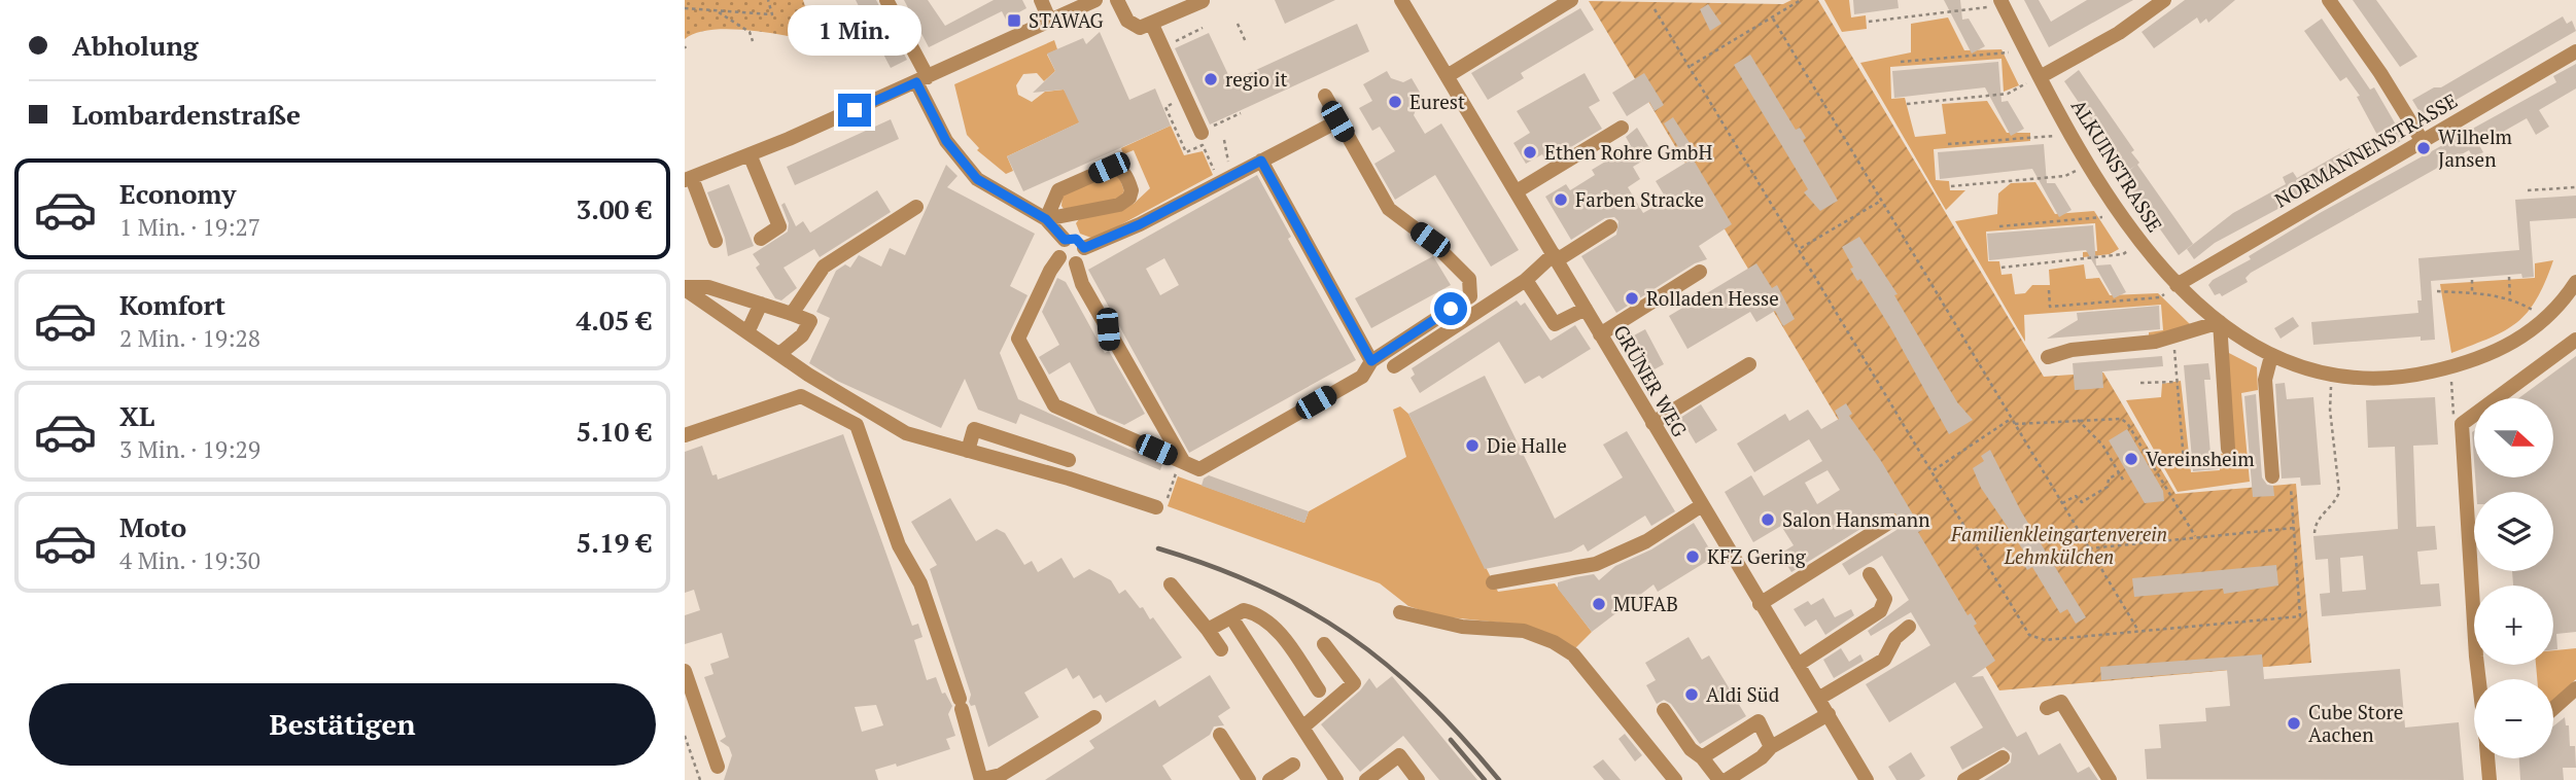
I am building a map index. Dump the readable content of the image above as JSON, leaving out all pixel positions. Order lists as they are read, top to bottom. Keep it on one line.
{"streets":{"street":["NORMANNENSTRASSE","ALKUINSTRASSE","GRÜNER WEG"]},"crossings":[["NORMANNENSTRASSE","ALKUINSTRASSE"]],"parks":["Familienkleingartenverein Lehmkülchen"],"places":{"transit":["STAWAG"],"other":["regio it","Eurest","Wilhelm Jansen","Ethen Rohre GmbH","Farben Stracke","Rolladen Hesse","Die Halle","Vereinsheim","Salon Hansmann","KFZ Gering","MUFAB","Aldi Süd","Cube Store Aachen"]},"north":"right","page":{"banner":["Abholung","Lombardenstraße"],"bubble":"1 Min.","list":[{"name":"Economy","note":"1 Min. · 19:27","value":"3.00 €"},{"name":"Komfort","note":"2 Min. · 19:28","value":"4.05 €"},{"name":"XL","note":"3 Min. · 19:29","value":"5.10 €"},{"name":"Moto","note":"4 Min. · 19:30","value":"5.19 €"}],"map_buttons":["+","−"],"buttons":"Bestätigen"}}
